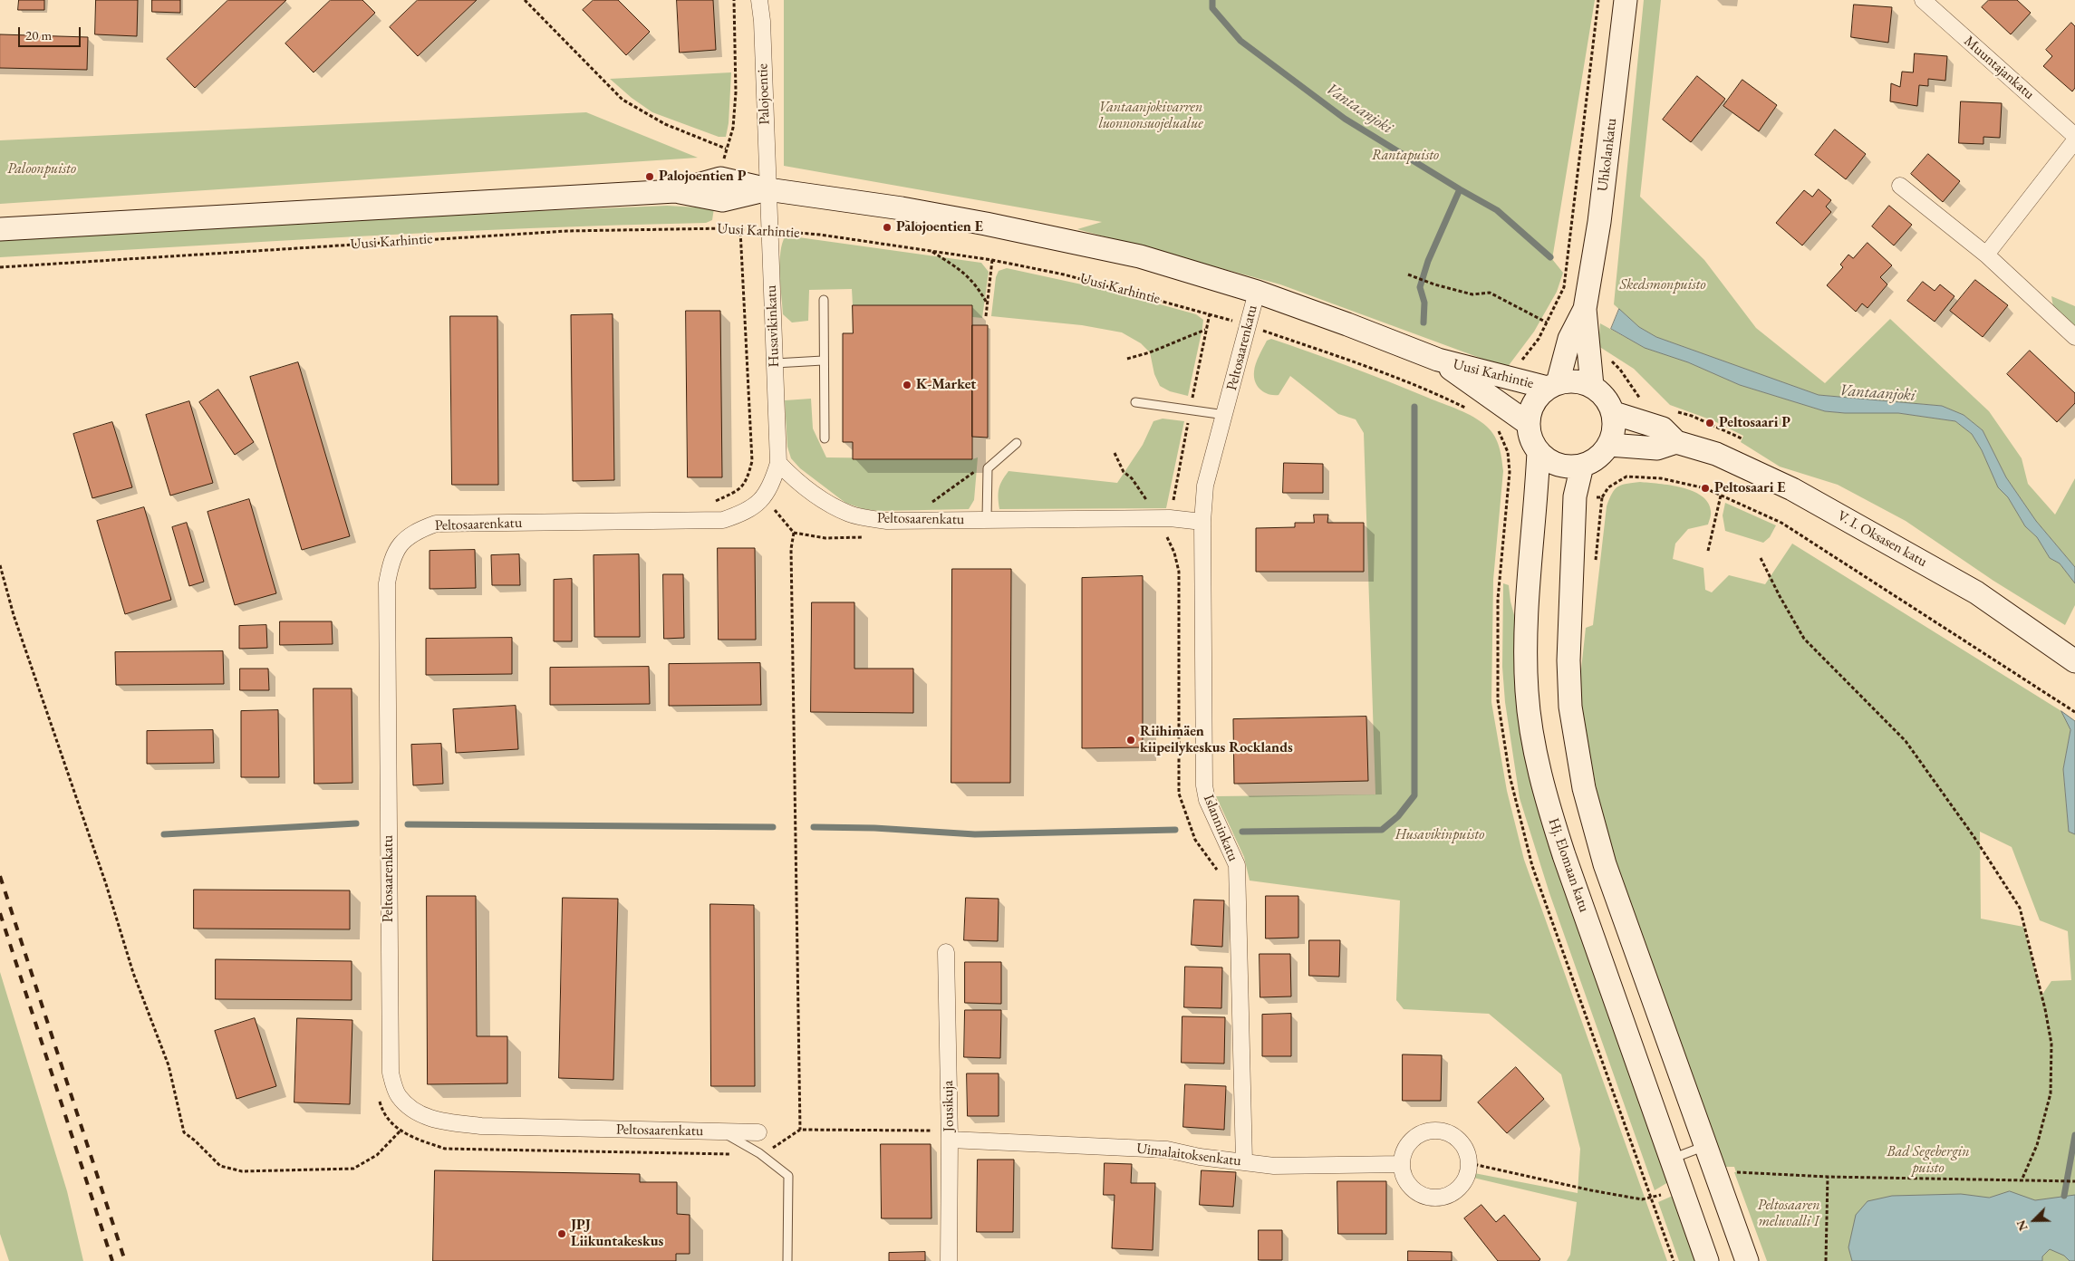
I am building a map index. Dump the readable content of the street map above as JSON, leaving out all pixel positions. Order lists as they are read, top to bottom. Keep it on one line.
{"streets":{"street":["Muuntajankatu","Palojoentie","Uhkolankatu","Uusi Karhintie","Husavikinkatu","Peltosaarenkatu","V. I. Oksasen katu","Islanninkatu","Hj. Elomaan katu","Jousikuja","Uimalaitoksenkatu"]},"crossings":[["Palojoentie","Uusi Karhintie"],["Palojoentie","Husavikinkatu"],["Uhkolankatu","Uusi Karhintie"],["Uhkolankatu","V. I. Oksasen katu"],["Uhkolankatu","Hj. Elomaan katu"],["Uusi Karhintie","Husavikinkatu"],["Uusi Karhintie","Peltosaarenkatu"],["Uusi Karhintie","V. I. Oksasen katu"],["Uusi Karhintie","Hj. Elomaan katu"],["Husavikinkatu","Peltosaarenkatu"],["Peltosaarenkatu","Islanninkatu"],["V. I. Oksasen katu","Hj. Elomaan katu"],["Islanninkatu","Uimalaitoksenkatu"],["Jousikuja","Uimalaitoksenkatu"]],"water":["Vantaanjoki"],"parks":["Vantaanjokivarren luonnonsuojelualue","Rantapuisto","Paloonpuisto","Skedsmonpuisto","Husavikinpuisto","Bad Segebergin puisto","Peltosaaren meluvalli I"],"places":["Palojoentien P","Palojoentien E","K-Market","Peltosaari P","Peltosaari E","Riihimäen kiipeilykeskus Rocklands","JPJ Liikuntakeskus"],"scale_bar":"20 m","north":"bottom left"}
